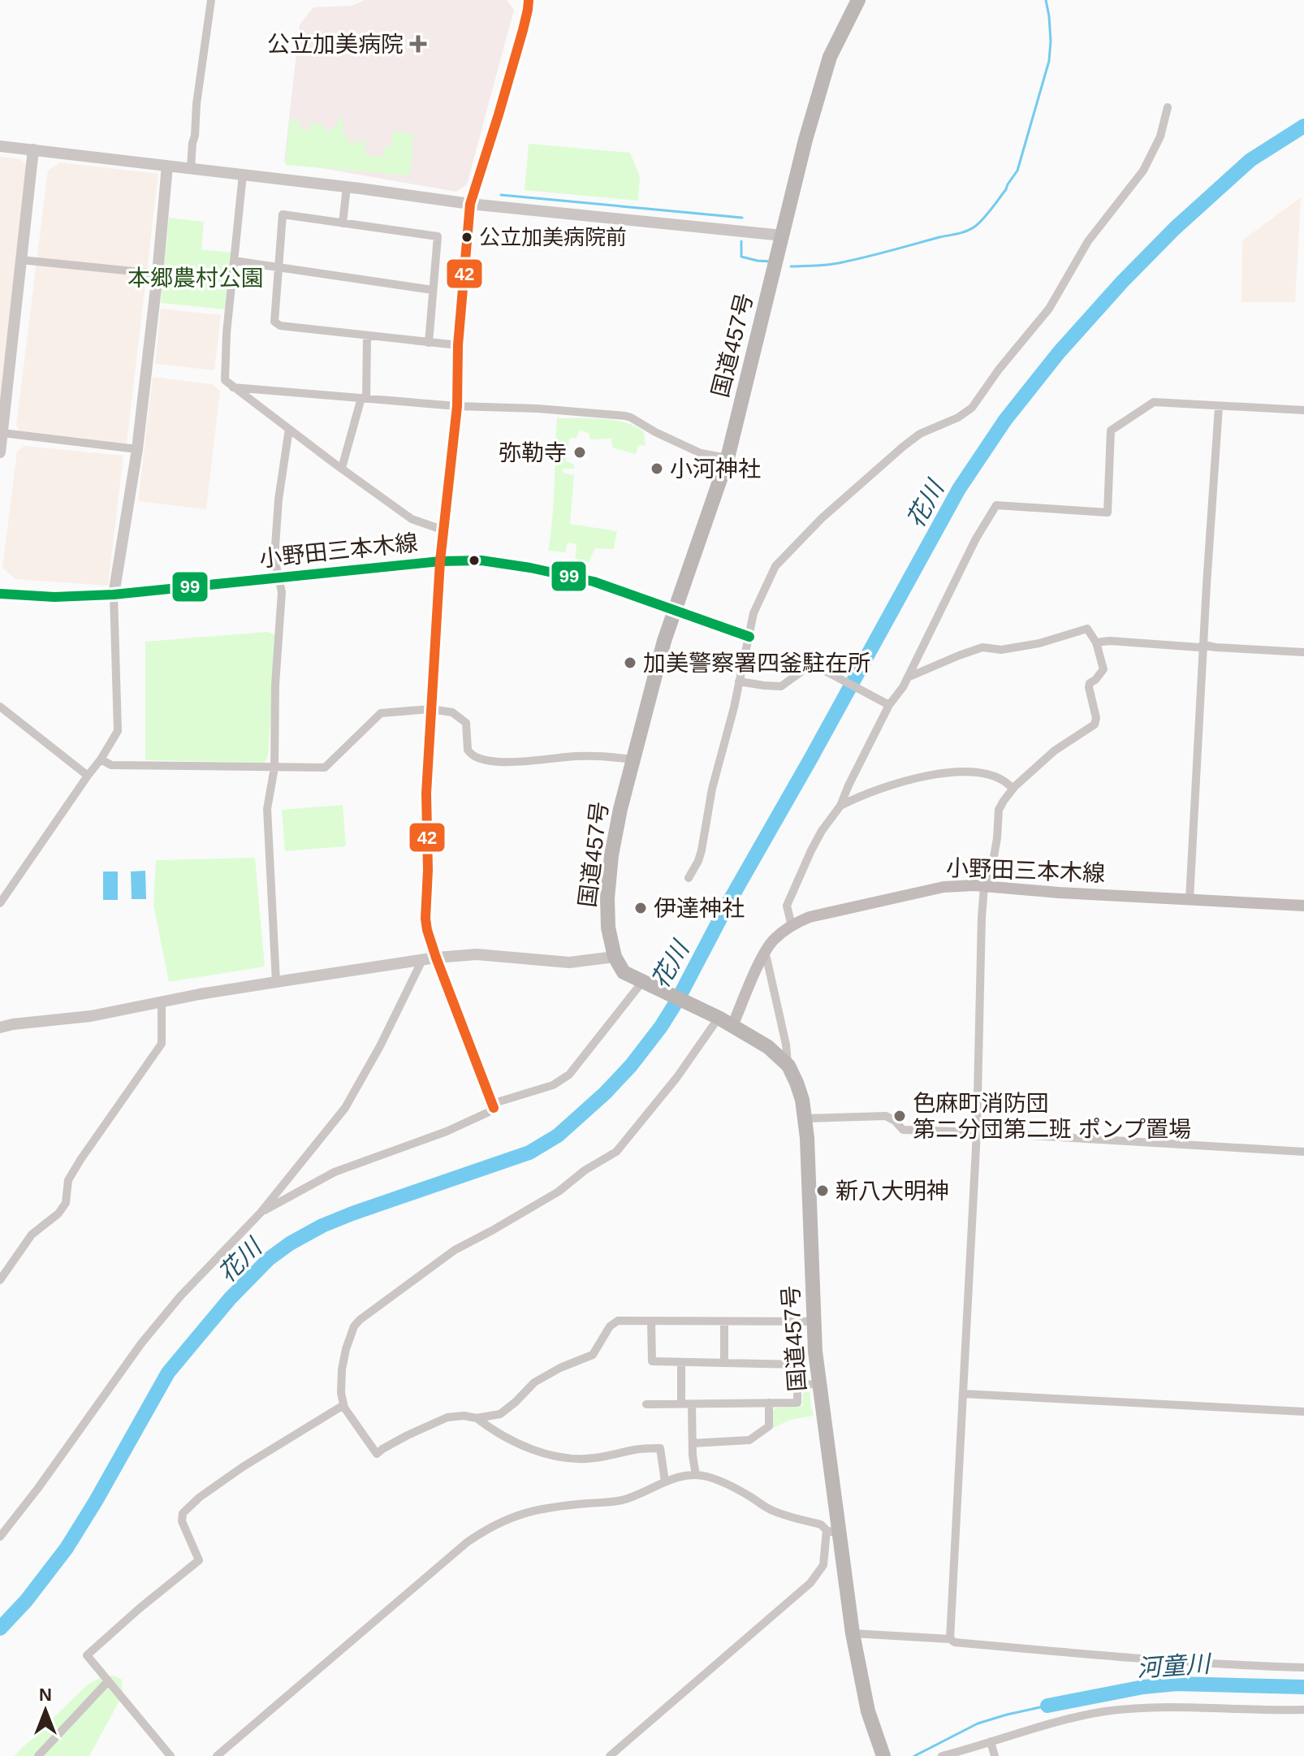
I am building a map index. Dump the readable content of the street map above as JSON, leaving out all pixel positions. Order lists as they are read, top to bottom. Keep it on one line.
{"streets":{"highway":["国道457号"],"main road":["小野田三本木線"]},"crossings":[["国道457号","小野田三本木線"]],"water":["花川","河童川"],"parks":["本郷農村公園"],"places":{"health":["公立加美病院"],"other":["公立加美病院前","弥勒寺","小河神社","加美警察署四釜駐在所","伊達神社","色麻町消防団 第二分団第二班 ポンプ置場","新八大明神"]},"lines":["transit line 42","transit line 99"],"north":"top"}
